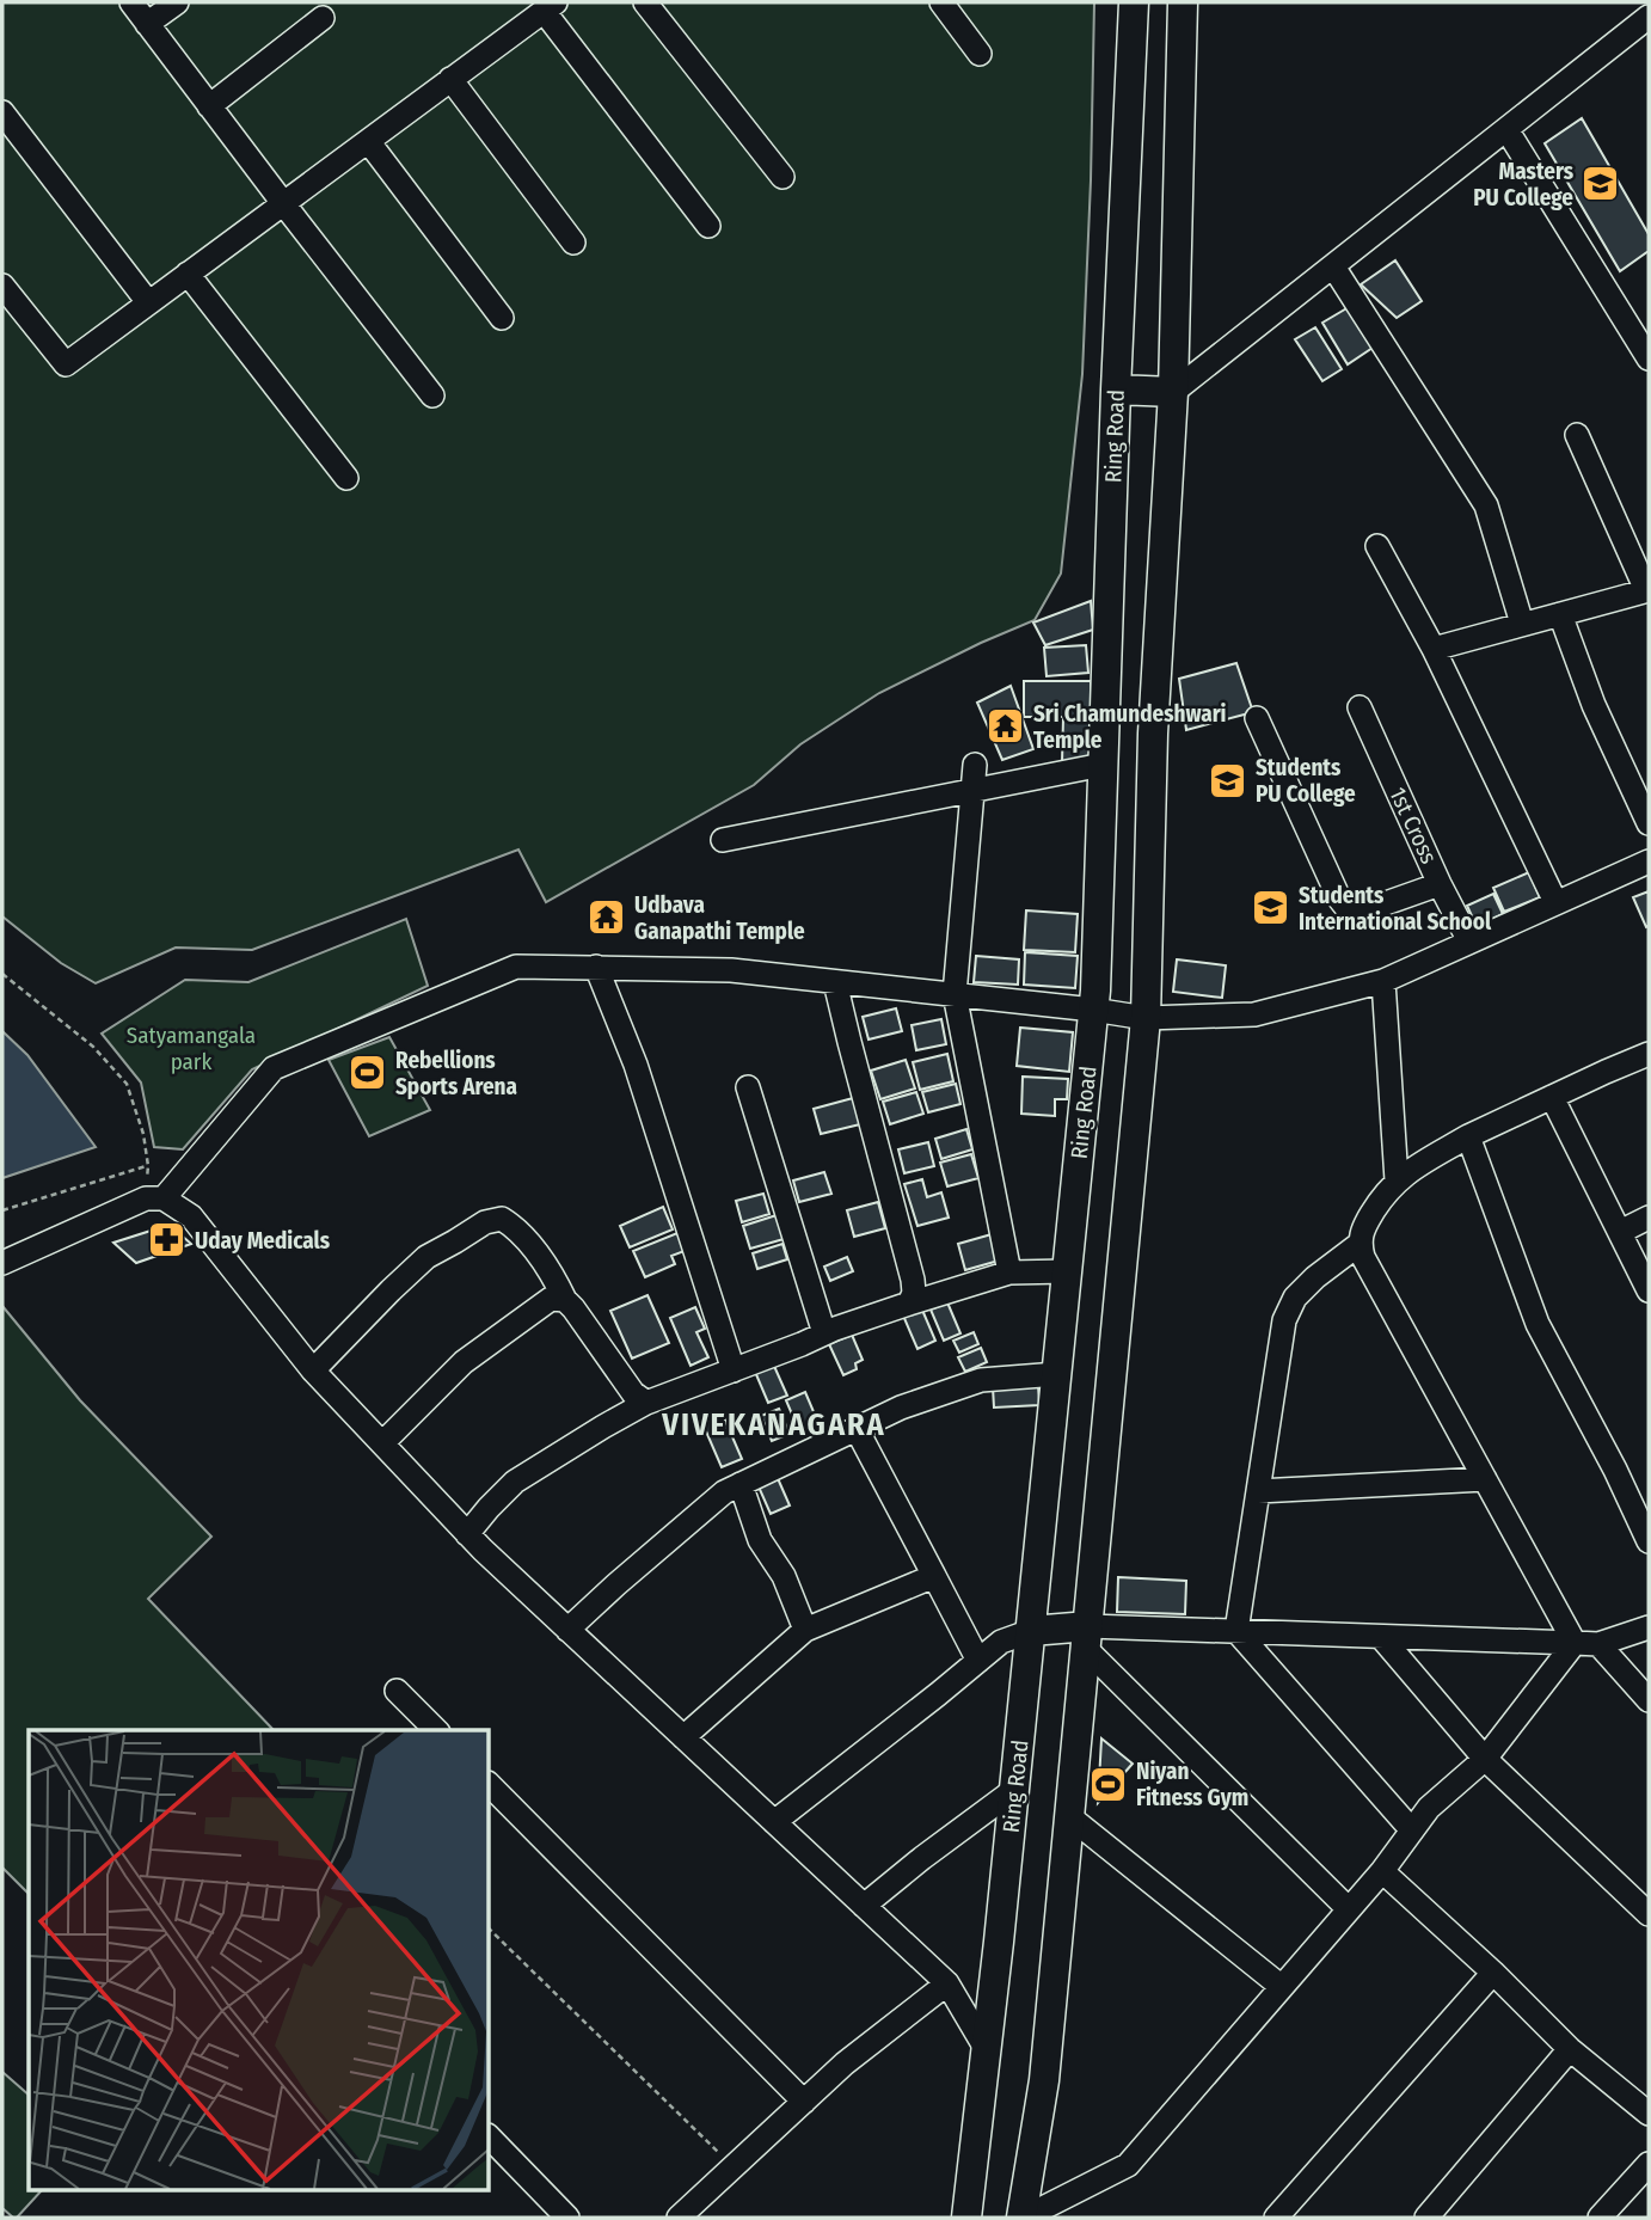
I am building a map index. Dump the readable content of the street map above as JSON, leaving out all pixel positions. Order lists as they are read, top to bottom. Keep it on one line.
{"streets":{"main road":["Ring Road"],"street":["1st Cross"]},"districts":["VIVEKANAGARA"],"parks":["Satyamangala park"],"places":{"school or university":["Masters PU College","Students PU College","Students International School"],"temple":["Sri Chamundeshwari Temple","Udbava Ganapathi Temple"],"sports":["Rebellions Sports Arena","Niyan Fitness Gym"],"pharmacy":["Uday Medicals"]}}
